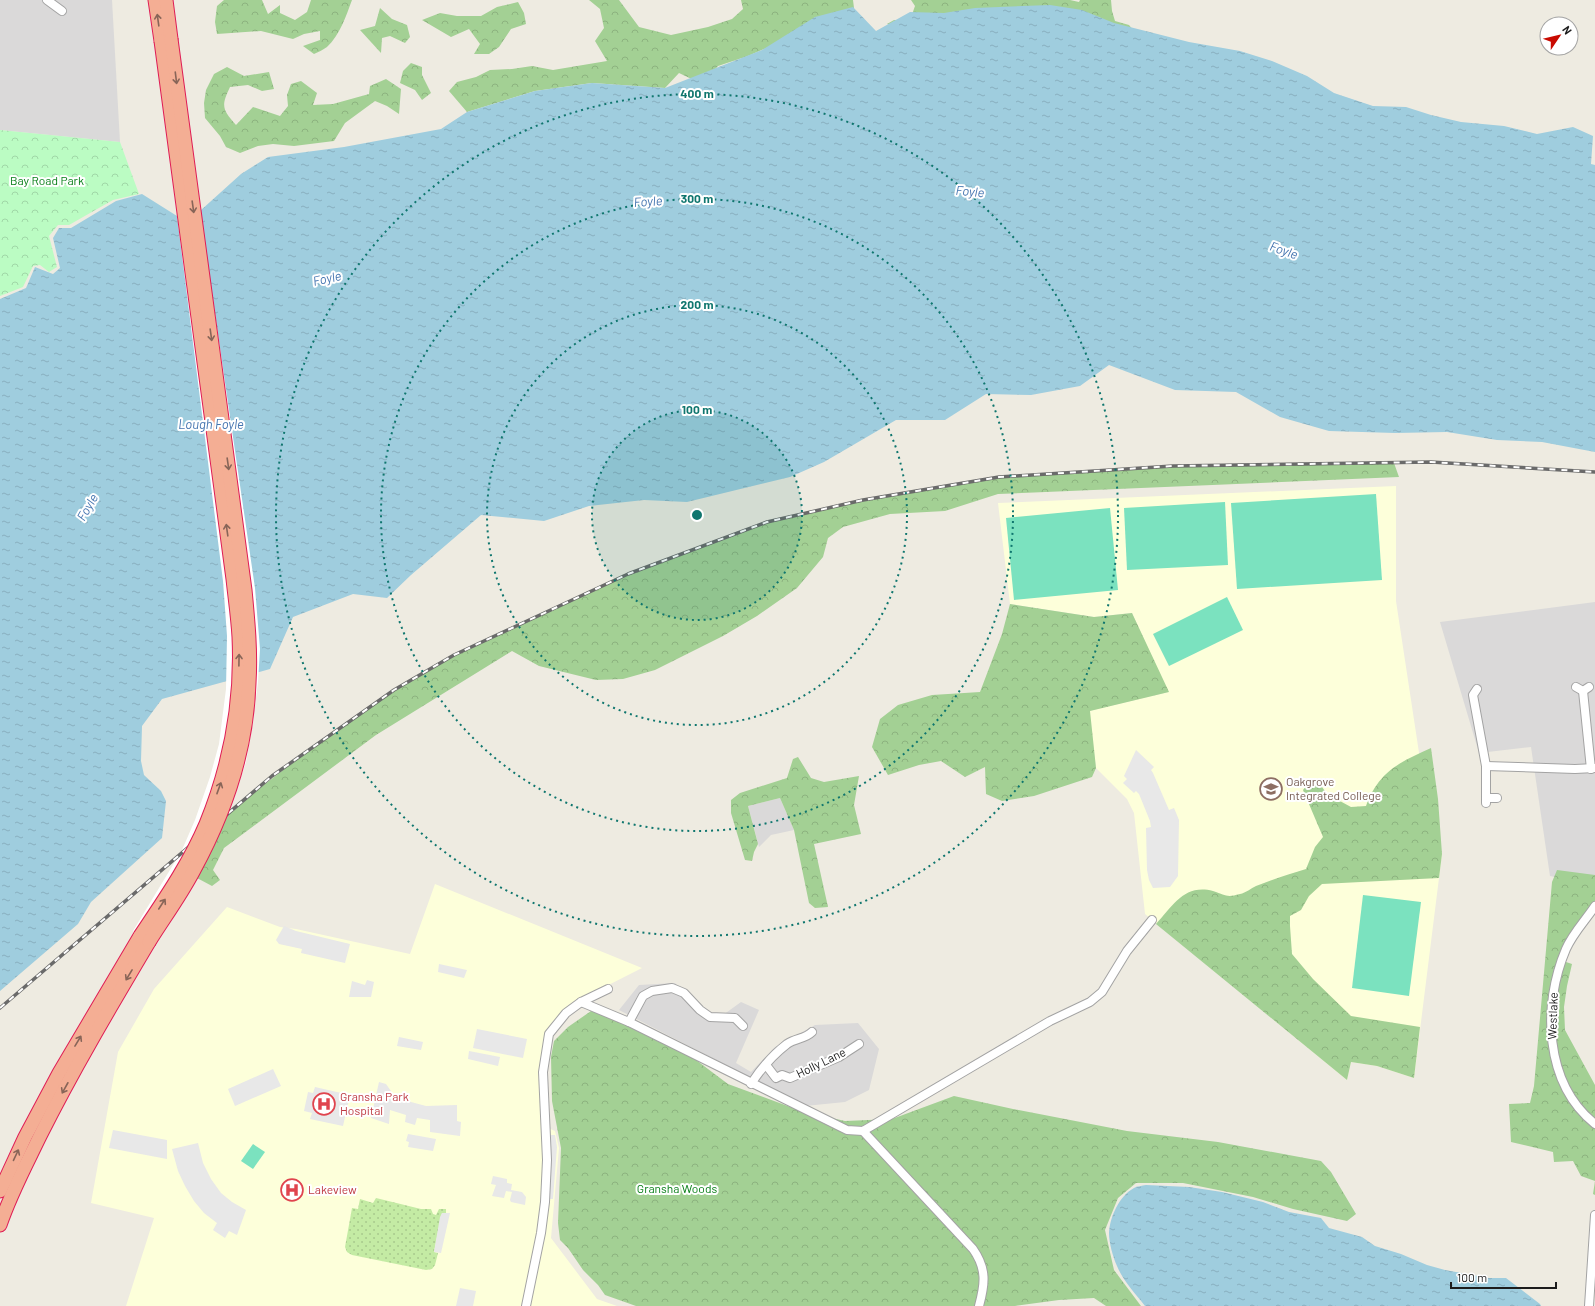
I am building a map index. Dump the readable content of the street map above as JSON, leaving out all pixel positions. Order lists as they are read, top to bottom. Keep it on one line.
{"streets":{"street":["Westlake","Holly Lane"]},"water":["Foyle","Lough Foyle"],"parks":["Bay Road Park","Gransha Woods"],"places":{"school or university":["Oakgrove Integrated College"],"hospital":["Gransha Park Hospital","Lakeview"]},"scale_bar":"100 m","north":"top right","rings":["400 m","300 m","200 m","100 m"]}
